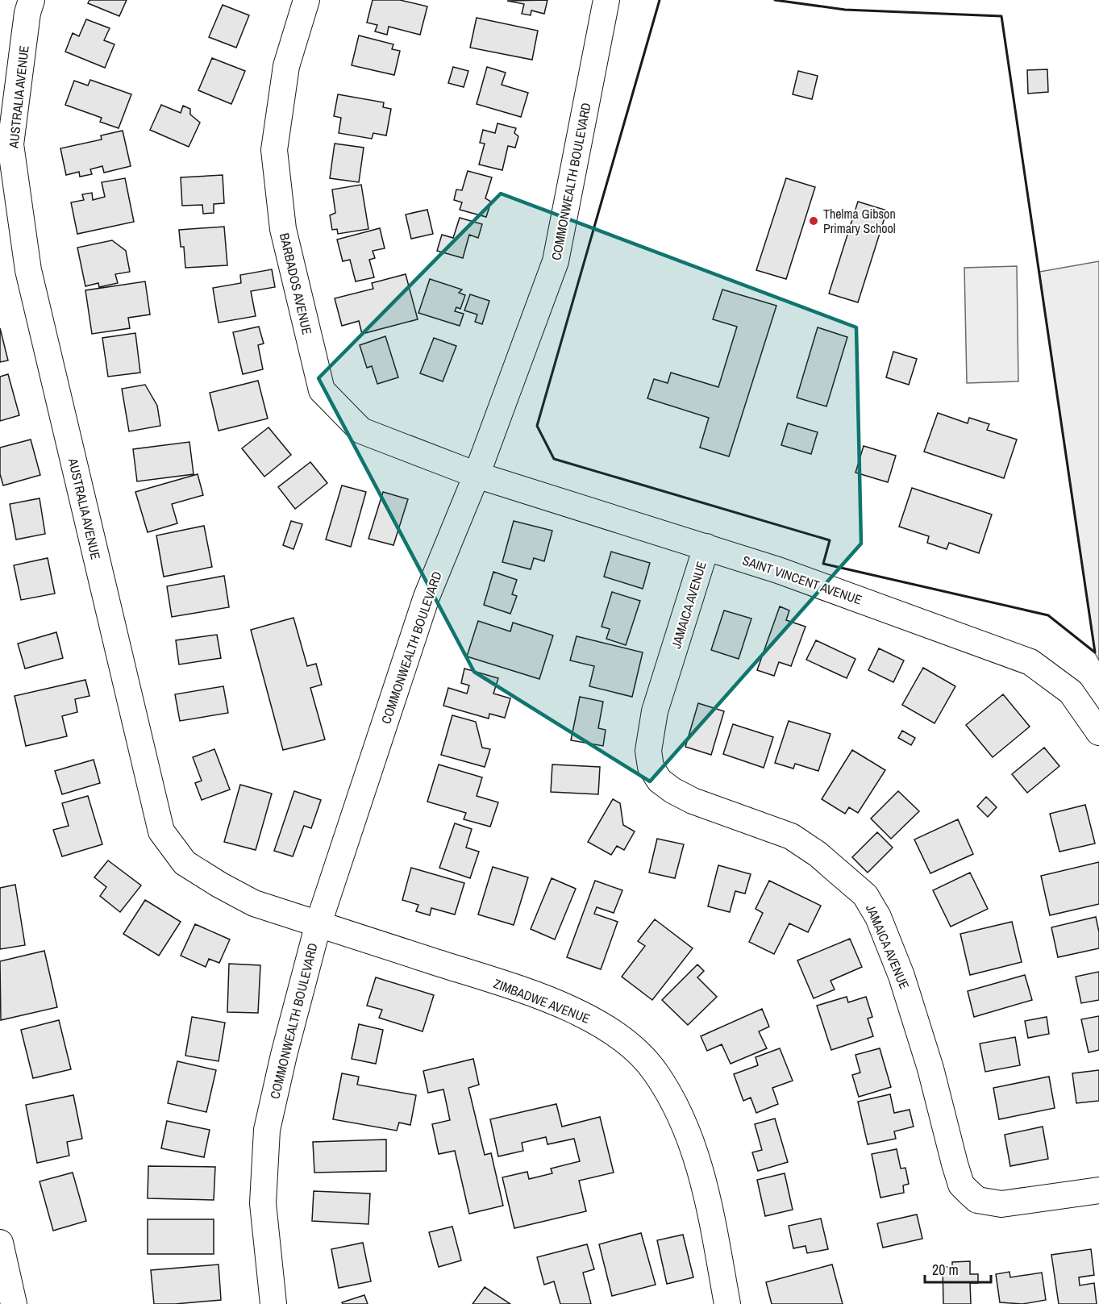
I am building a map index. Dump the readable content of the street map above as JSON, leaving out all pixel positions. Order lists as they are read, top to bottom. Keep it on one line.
{"streets":{"street":["AUSTRALIA AVENUE","COMMONWEALTH BOULEVARD","BARBADOS AVENUE","SAINT VINCENT AVENUE","JAMAICA AVENUE","ZIMBADWE AVENUE"]},"crossings":[["AUSTRALIA AVENUE","COMMONWEALTH BOULEVARD"],["AUSTRALIA AVENUE","ZIMBADWE AVENUE"],["COMMONWEALTH BOULEVARD","BARBADOS AVENUE"],["COMMONWEALTH BOULEVARD","SAINT VINCENT AVENUE"],["COMMONWEALTH BOULEVARD","ZIMBADWE AVENUE"],["BARBADOS AVENUE","SAINT VINCENT AVENUE"],["SAINT VINCENT AVENUE","JAMAICA AVENUE"]],"places":["Thelma Gibson Primary School"],"scale_bar":"20 m"}
